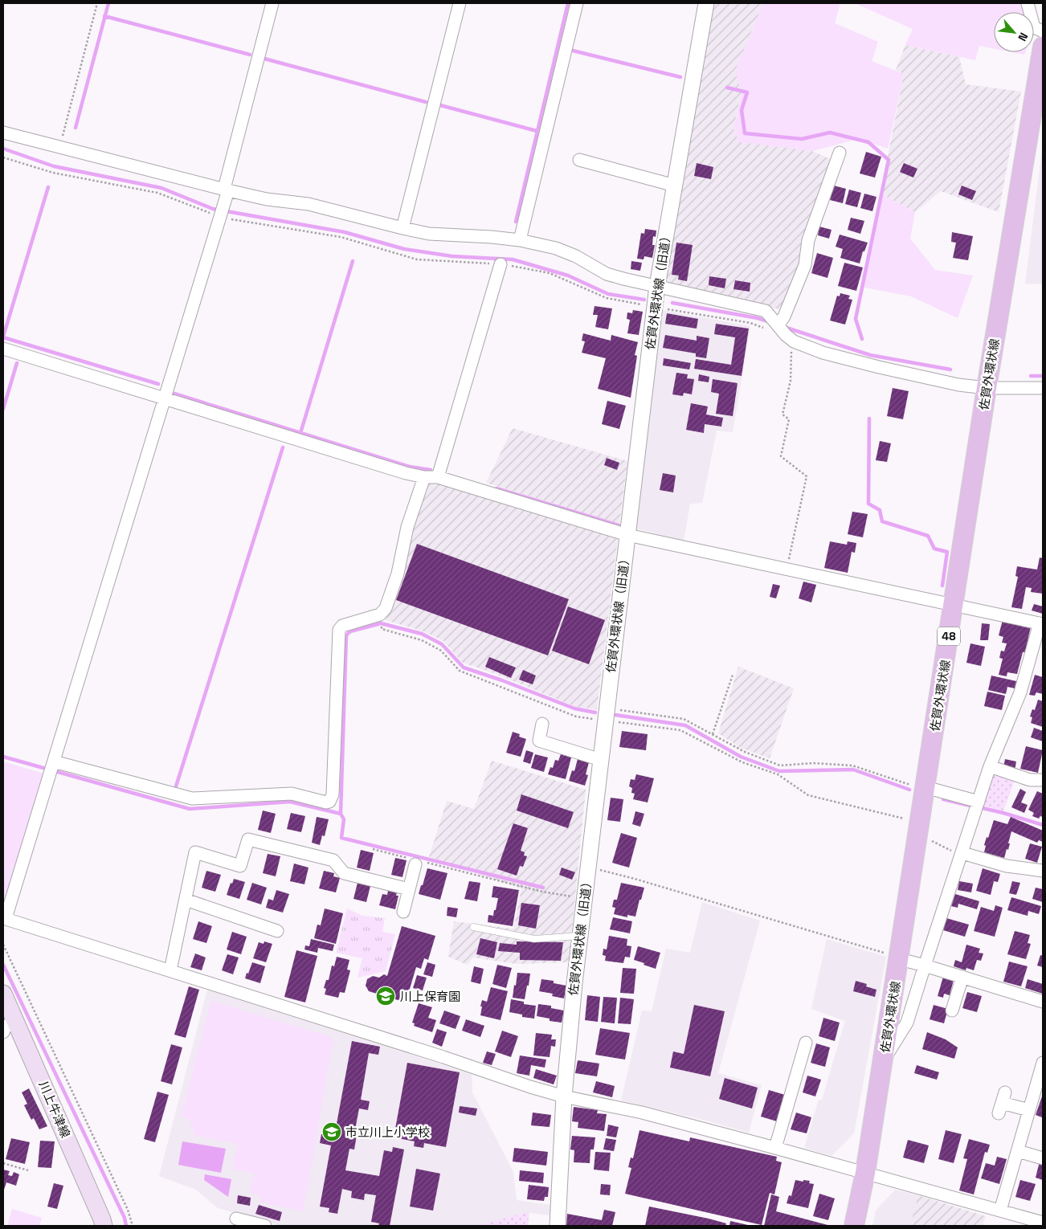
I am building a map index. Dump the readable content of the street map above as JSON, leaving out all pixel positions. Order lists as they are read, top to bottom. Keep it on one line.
{"streets":{"main road":["佐賀外環状線","48","川上牛津線"],"street":["佐賀外環状線（旧道）"]},"places":{"school or university":["川上保育園","市立川上小学校"]},"north":"bottom right"}
